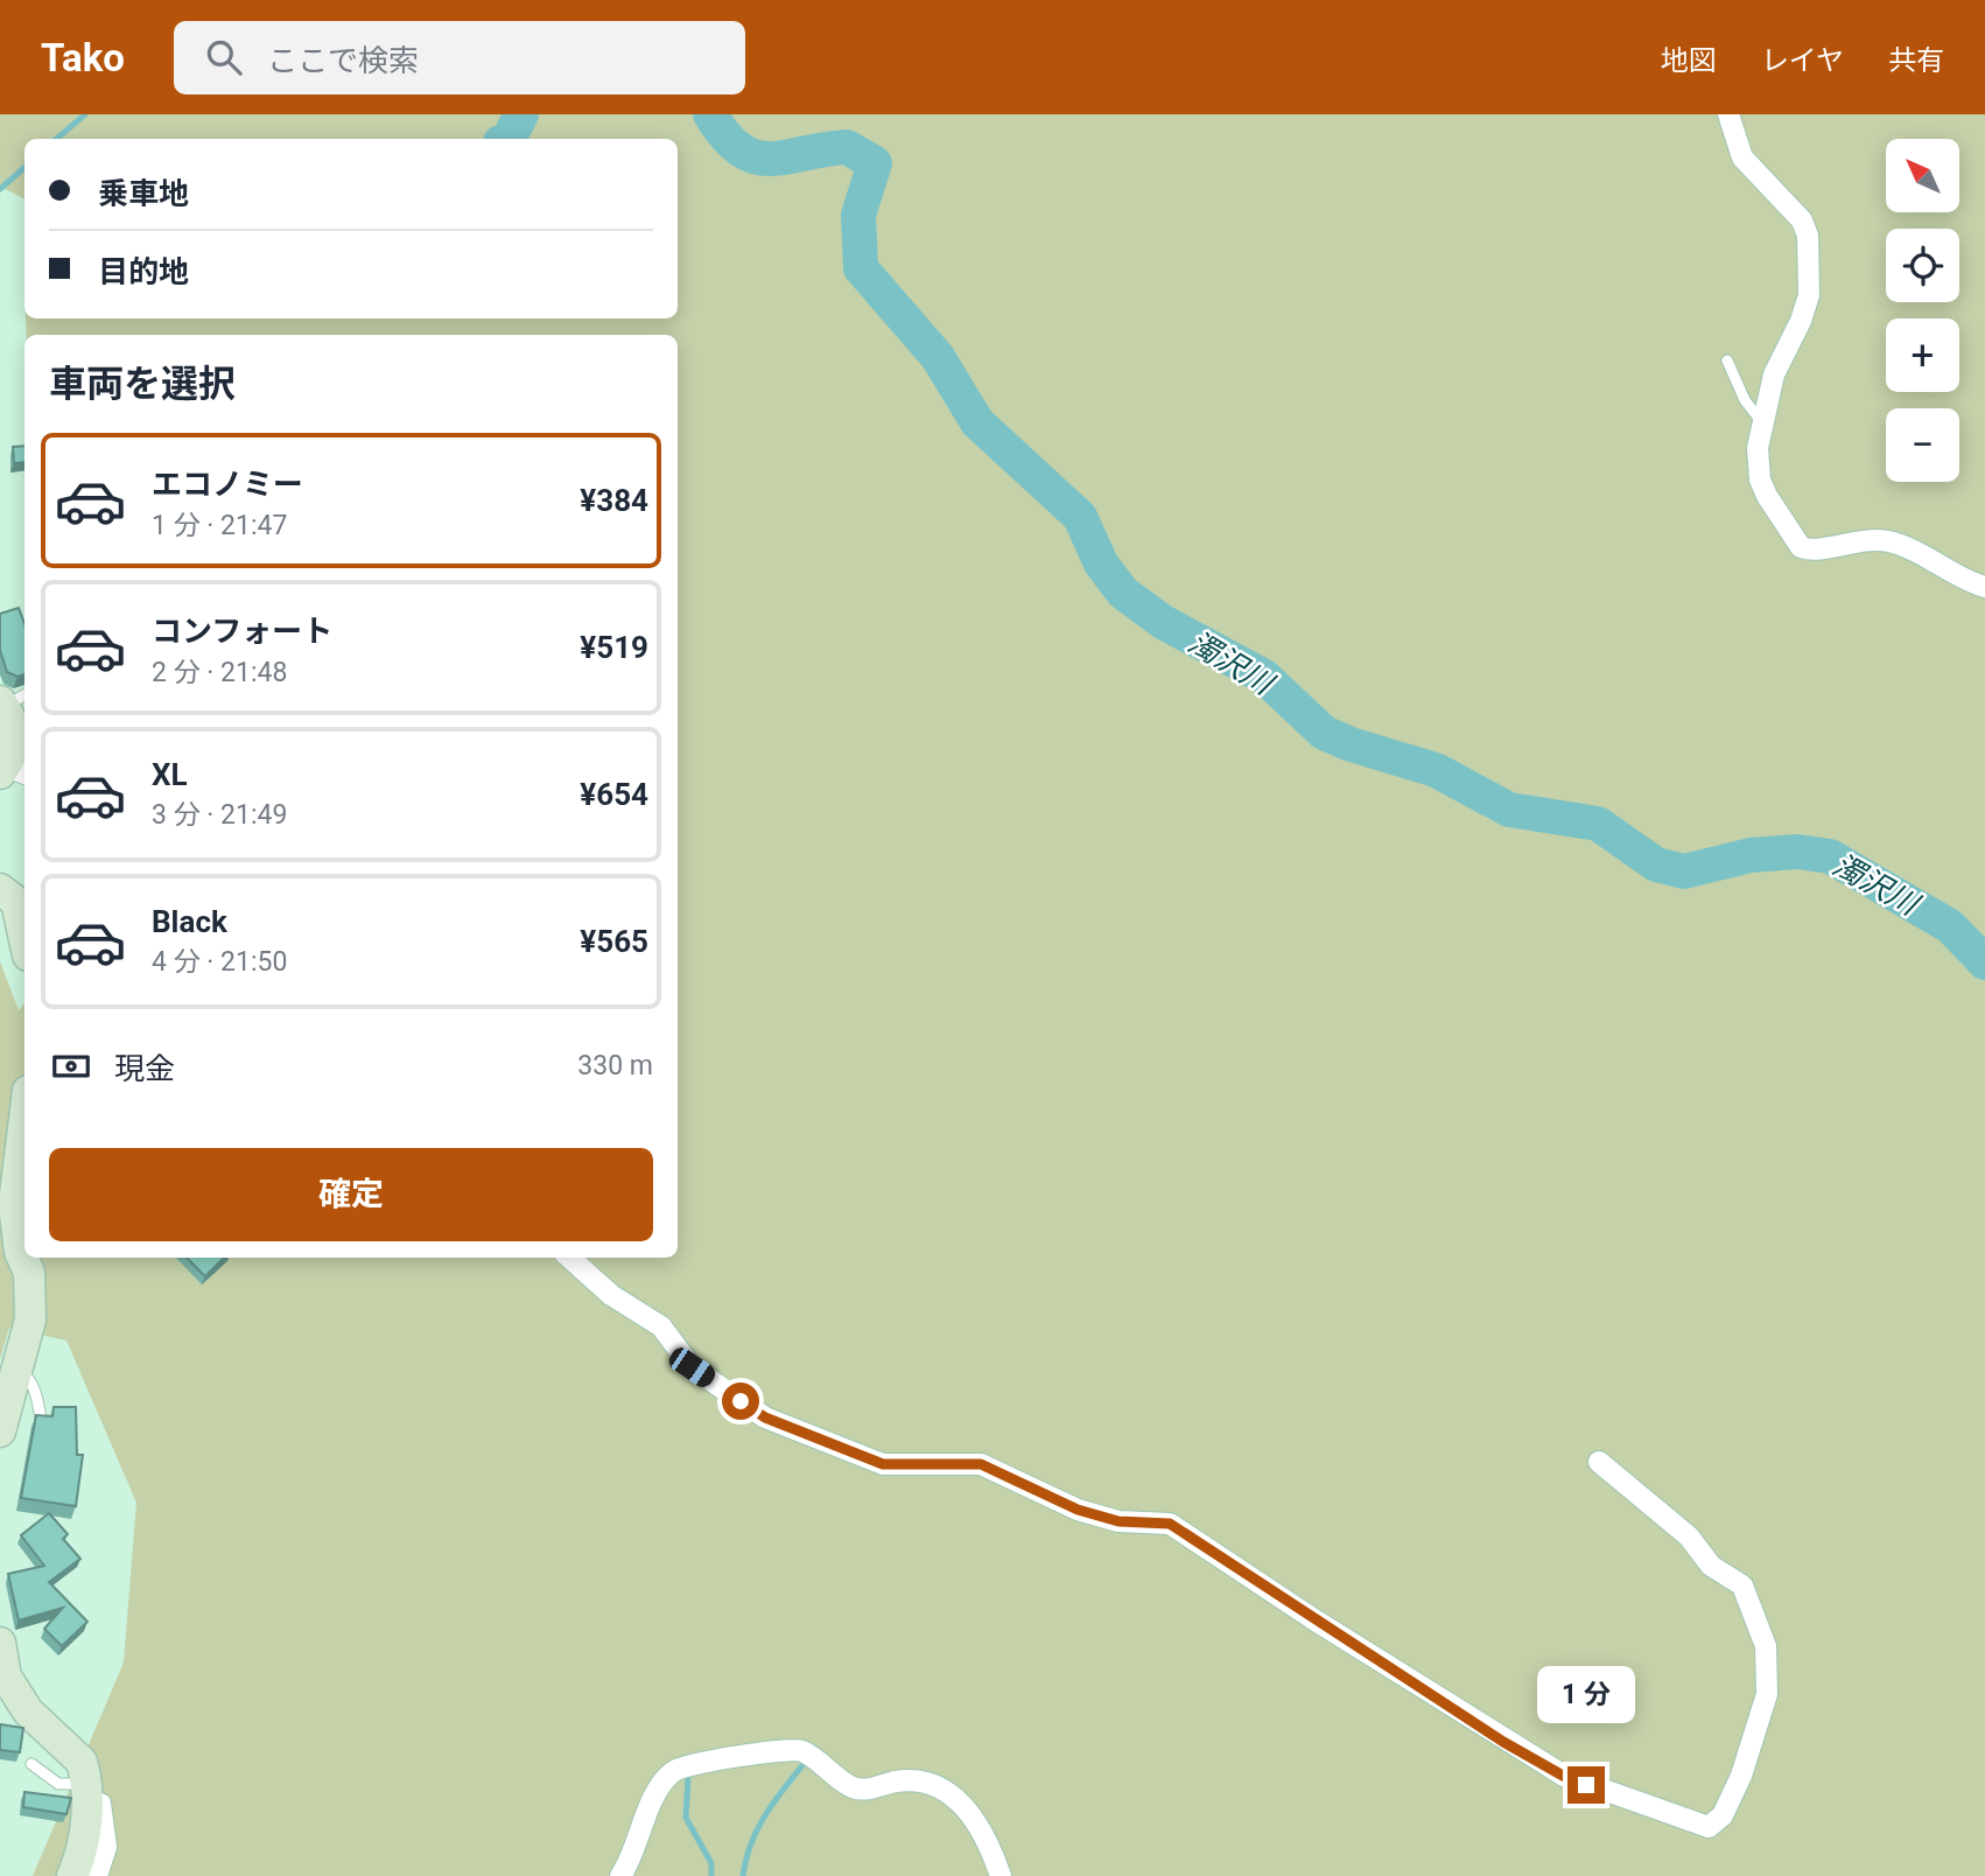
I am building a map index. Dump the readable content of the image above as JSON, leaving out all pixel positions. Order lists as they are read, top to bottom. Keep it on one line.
{"water":["濁沢川"],"north":"top left","page":{"header":"Tako","search":"ここで検索","nav":["地図","レイヤ","共有"],"map_buttons":["+","−"],"banner":["乗車地","目的地"],"heading":"車両を選択","list":[{"name":"エコノミー","note":"1 分 · 21:47","value":"¥384"},{"name":"コンフォート","note":"2 分 · 21:48","value":"¥519"},{"name":"XL","note":"3 分 · 21:49","value":"¥654"},{"name":"Black","note":"4 分 · 21:50","value":"¥565"}],"pay":["現金","330 m"],"buttons":"確定","bubble":"1 分"}}
